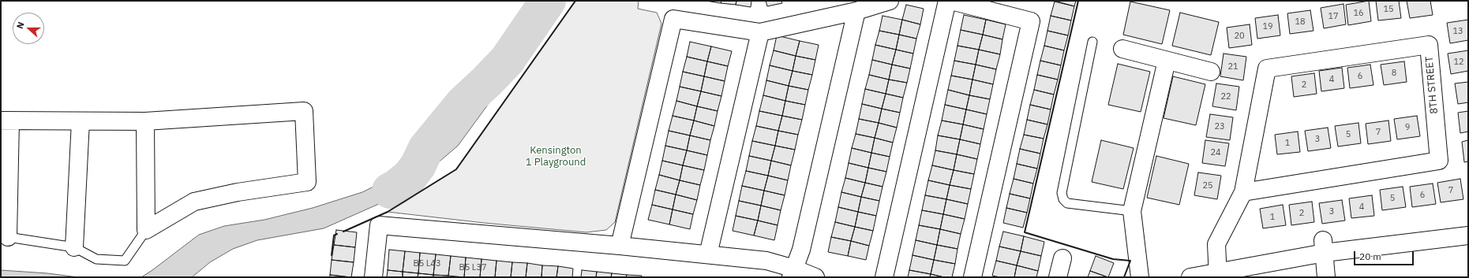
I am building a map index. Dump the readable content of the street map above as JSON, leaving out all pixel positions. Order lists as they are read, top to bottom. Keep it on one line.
{"streets":{"street":["8TH STREET"]},"parks":["Kensington 1 Playground"],"house_numbers":["15","16","17","18","19","13","20","12","21","8","6","4","2","22","23","9","7","5","3","1","24","25","7","6","5","4","3","2","1","B5 L43","B5 L37"],"scale_bar":"20 m","north":"left"}
